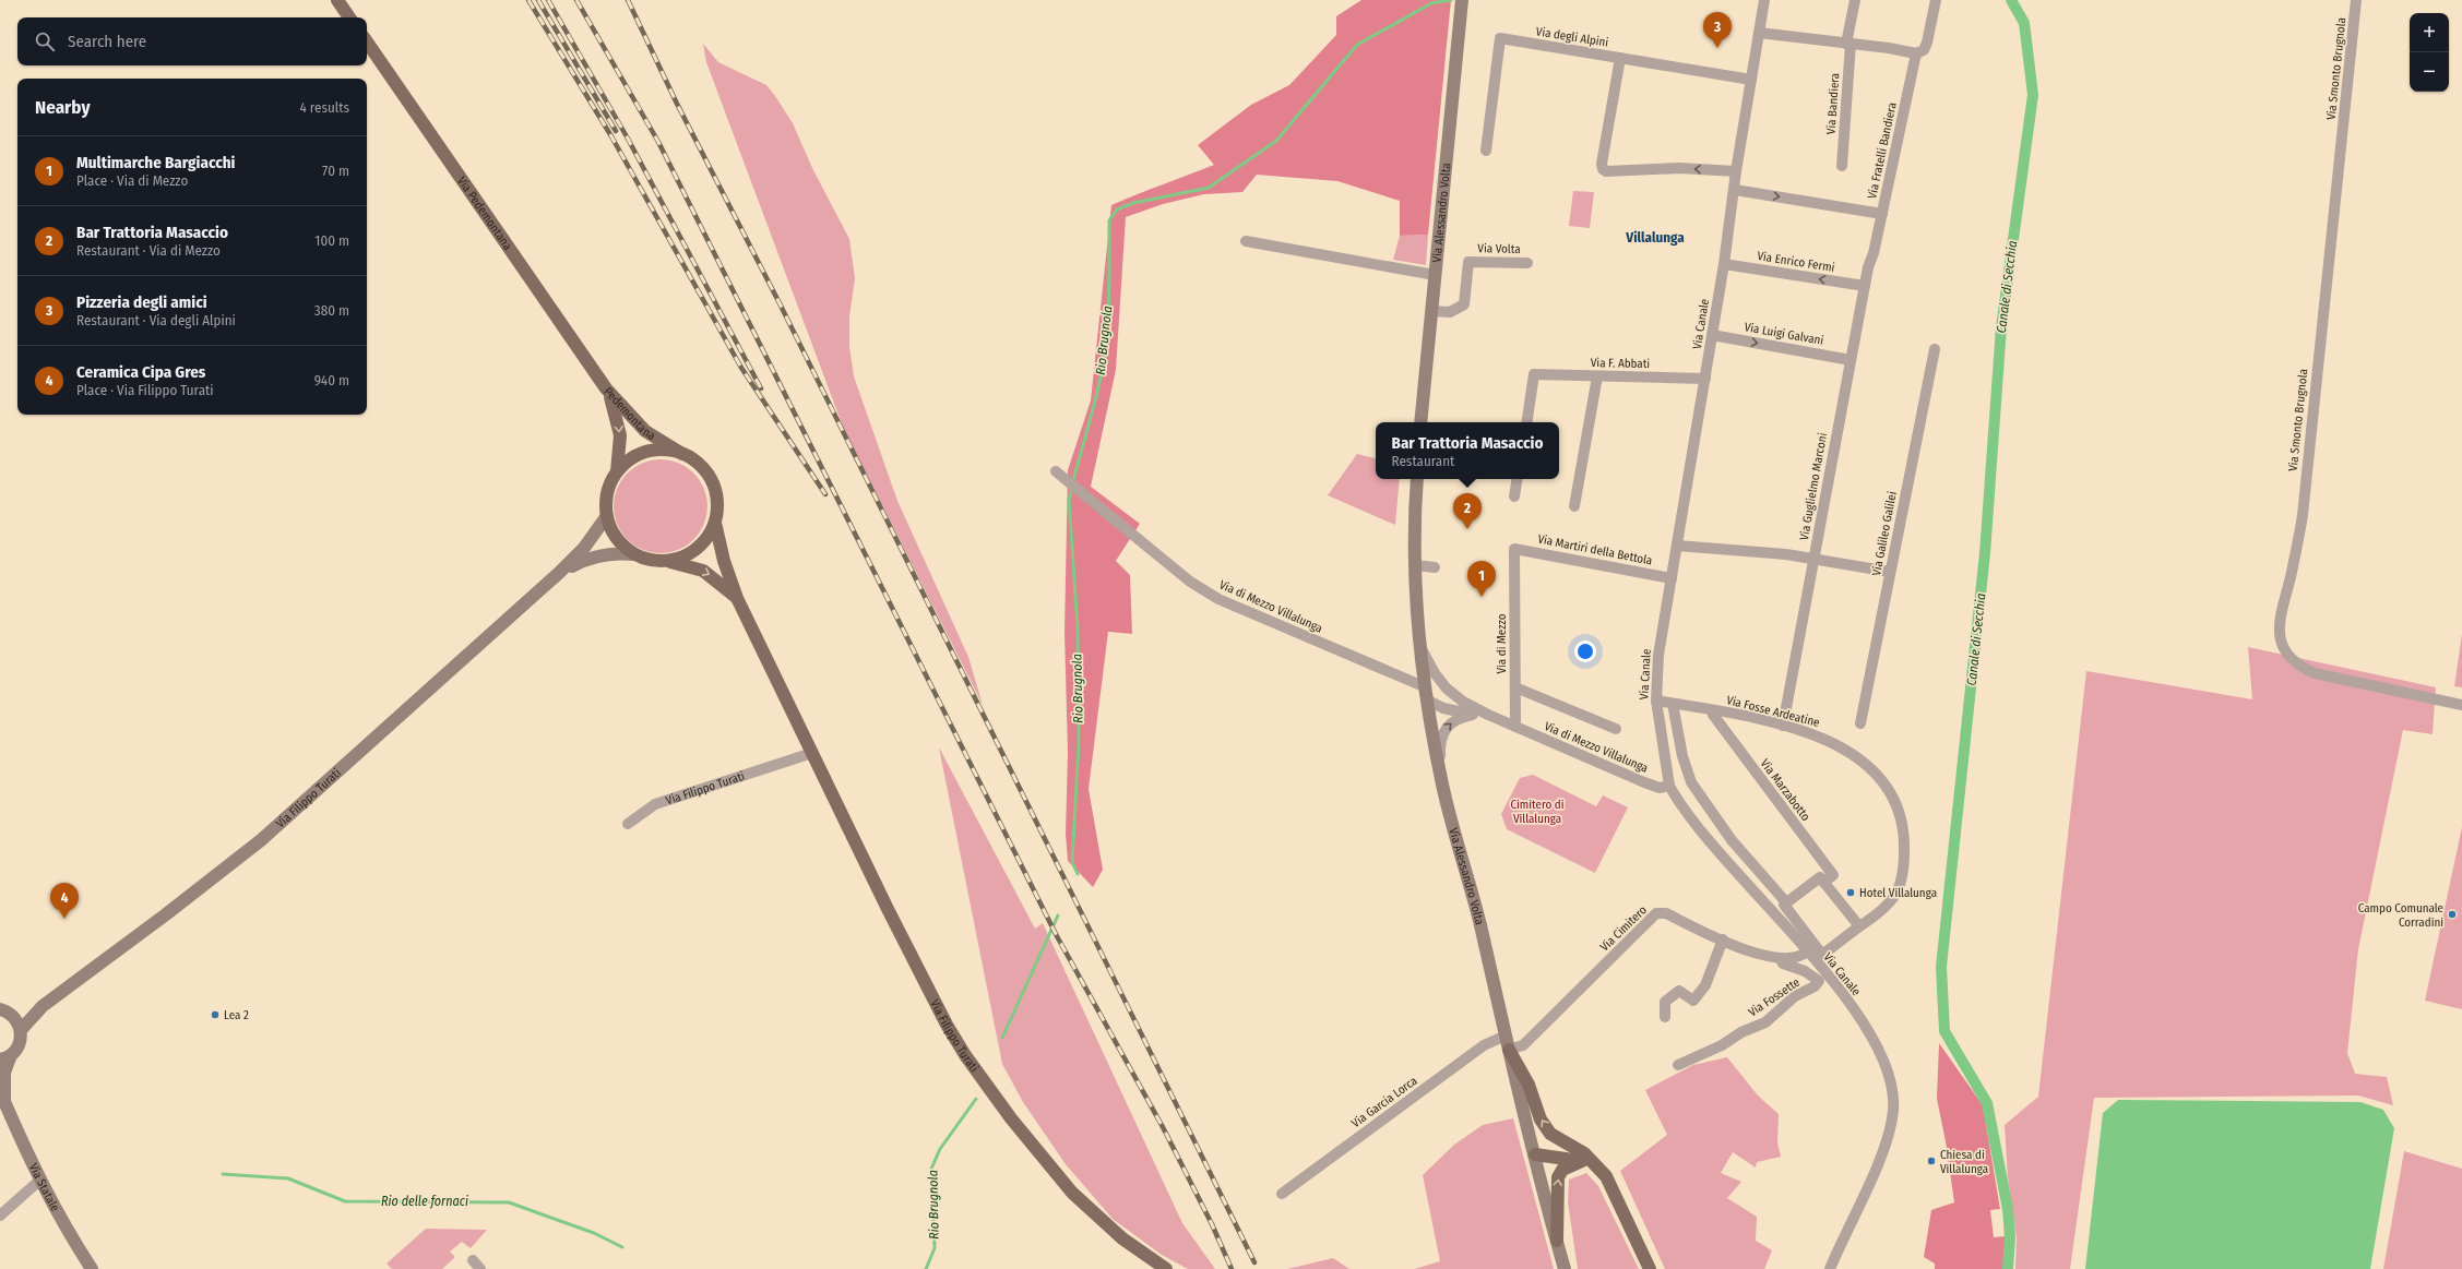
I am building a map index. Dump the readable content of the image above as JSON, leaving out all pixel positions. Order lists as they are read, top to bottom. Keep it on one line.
{"streets":{"main road":["Via Pedemontana","Via Alessandro Volta","Pedemontana","Via Filippo Turati","Via Statale"],"street":["Via degli Alpini","Via Smonto Brugnola","Via Bandiera","Via Fratelli Bandiera","Via Volta","Via Enrico Fermi","Via Canale","Via Luigi Galvani","Via F. Abbati","Via Guglielmo Marconi","Via Galileo Galilei","Via Martiri della Bettola","Via di Mezzo Villalunga","Via di Mezzo","Via Fosse Ardeatine","Via Marzabotto","Via Cimitero","Via Fossette","Via Garcia Lorca"]},"crossings":[["Via degli Alpini","Via Canale"],["Via Fratelli Bandiera","Via Guglielmo Marconi"],["Via Pedemontana","Pedemontana"],["Via Alessandro Volta","Via Volta"],["Via Alessandro Volta","Via di Mezzo Villalunga"],["Via Alessandro Volta","Via Cimitero"],["Via Alessandro Volta","Via Garcia Lorca"],["Via Enrico Fermi","Via Canale"],["Via Enrico Fermi","Via Guglielmo Marconi"],["Via Canale","Via Luigi Galvani"],["Via Canale","Via F. Abbati"],["Via Canale","Via Martiri della Bettola"],["Via Canale","Via di Mezzo Villalunga"],["Via Canale","Via Fosse Ardeatine"],["Via Canale","Via Cimitero"],["Via Luigi Galvani","Via Guglielmo Marconi"],["Pedemontana","Via Filippo Turati"],["Via Guglielmo Marconi","Via Fosse Ardeatine"],["Via Martiri della Bettola","Via di Mezzo"],["Via di Mezzo Villalunga","Via di Mezzo"],["Via Fosse Ardeatine","Via Marzabotto"],["Via Fosse Ardeatine","Via Cimitero"],["Via Filippo Turati","Via Statale"],["Via Cimitero","Via Fossette"]],"one_way":["Via Luigi Galvani"],"districts":["Villalunga"],"water":["Canale di Secchia","Rio Brugnola","Rio delle fornaci"],"parks":["Cimitero di Villalunga"],"places":["Hotel Villalunga","Campo Comunale Corradini","Lea 2","Chiesa di Villalunga"],"page":{"pins":["3","2","1","4"],"map_buttons":["+","−"],"search":"Search here","heading":["Nearby","4 results"],"list":[{"mark":"1","name":"Multimarche Bargiacchi","note":"Place · Via di Mezzo","value":"70 m"},{"mark":"2","name":"Bar Trattoria Masaccio","note":"Restaurant · Via di Mezzo","value":"100 m"},{"mark":"3","name":"Pizzeria degli amici","note":"Restaurant · Via degli Alpini","value":"380 m"},{"mark":"4","name":"Ceramica Cipa Gres","note":"Place · Via Filippo Turati","value":"940 m"}],"popup":["Bar Trattoria Masaccio","Restaurant"]}}
